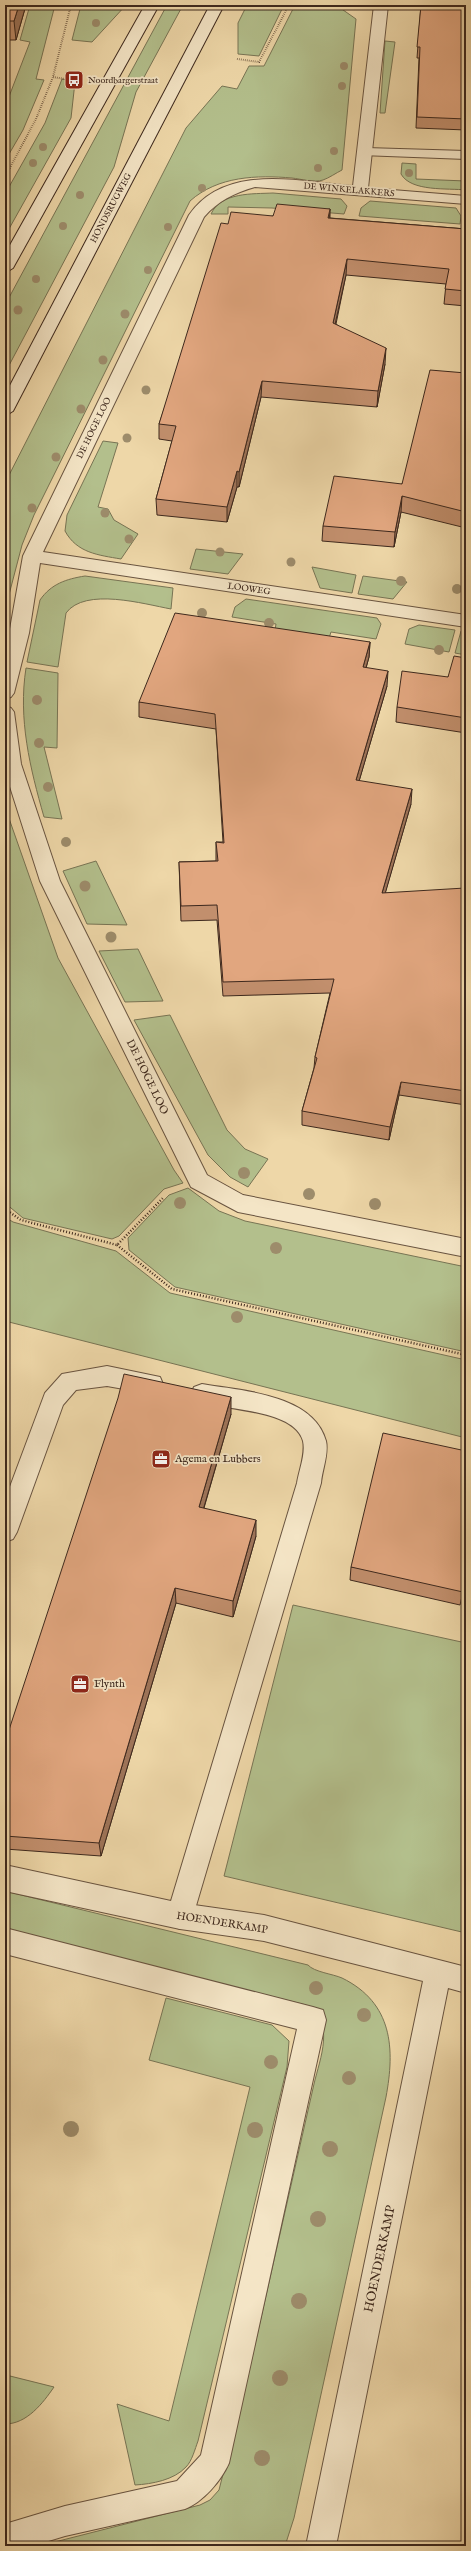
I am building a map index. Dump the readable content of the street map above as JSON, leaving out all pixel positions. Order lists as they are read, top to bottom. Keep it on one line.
{"streets":{"street":["DE WINKELAKKERS","HONDSRUGWEG","DE HOGE LOO","LOOWEG","HOENDERKAMP"]},"crossings":[["DE WINKELAKKERS","DE HOGE LOO"],["DE HOGE LOO","LOOWEG"]],"places":{"bus stop":["Noordbargerstraat"],"office":["Agema en Lubbers","Flynth"]}}
